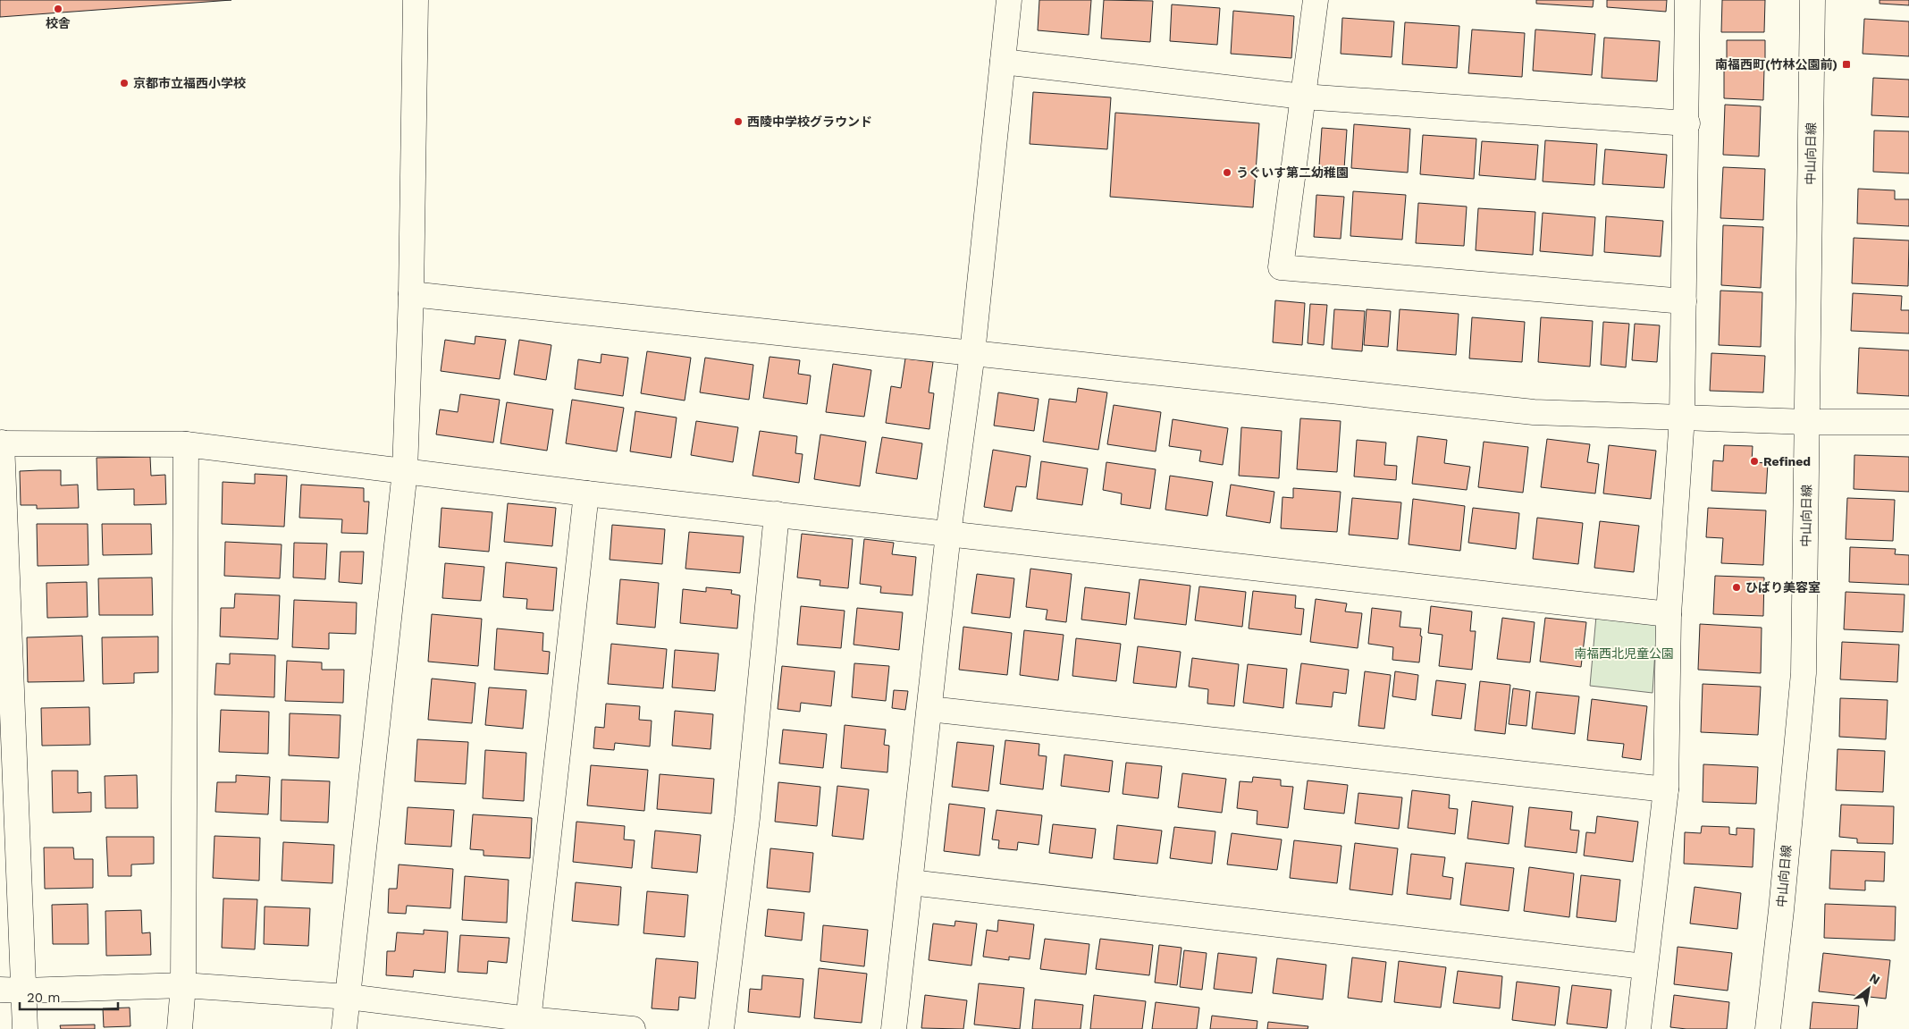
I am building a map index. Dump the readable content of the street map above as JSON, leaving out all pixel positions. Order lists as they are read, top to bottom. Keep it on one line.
{"streets":{"street":["中山向日線"]},"parks":["南福西北児童公園"],"places":{"other":["校舎","京都市立福西小学校","西陵中学校グラウンド","うぐいす第二幼稚園","Refined","ひばり美容室"],"transit":["南福西町(竹林公園前)"]},"scale_bar":"20 m","north":"top right"}
